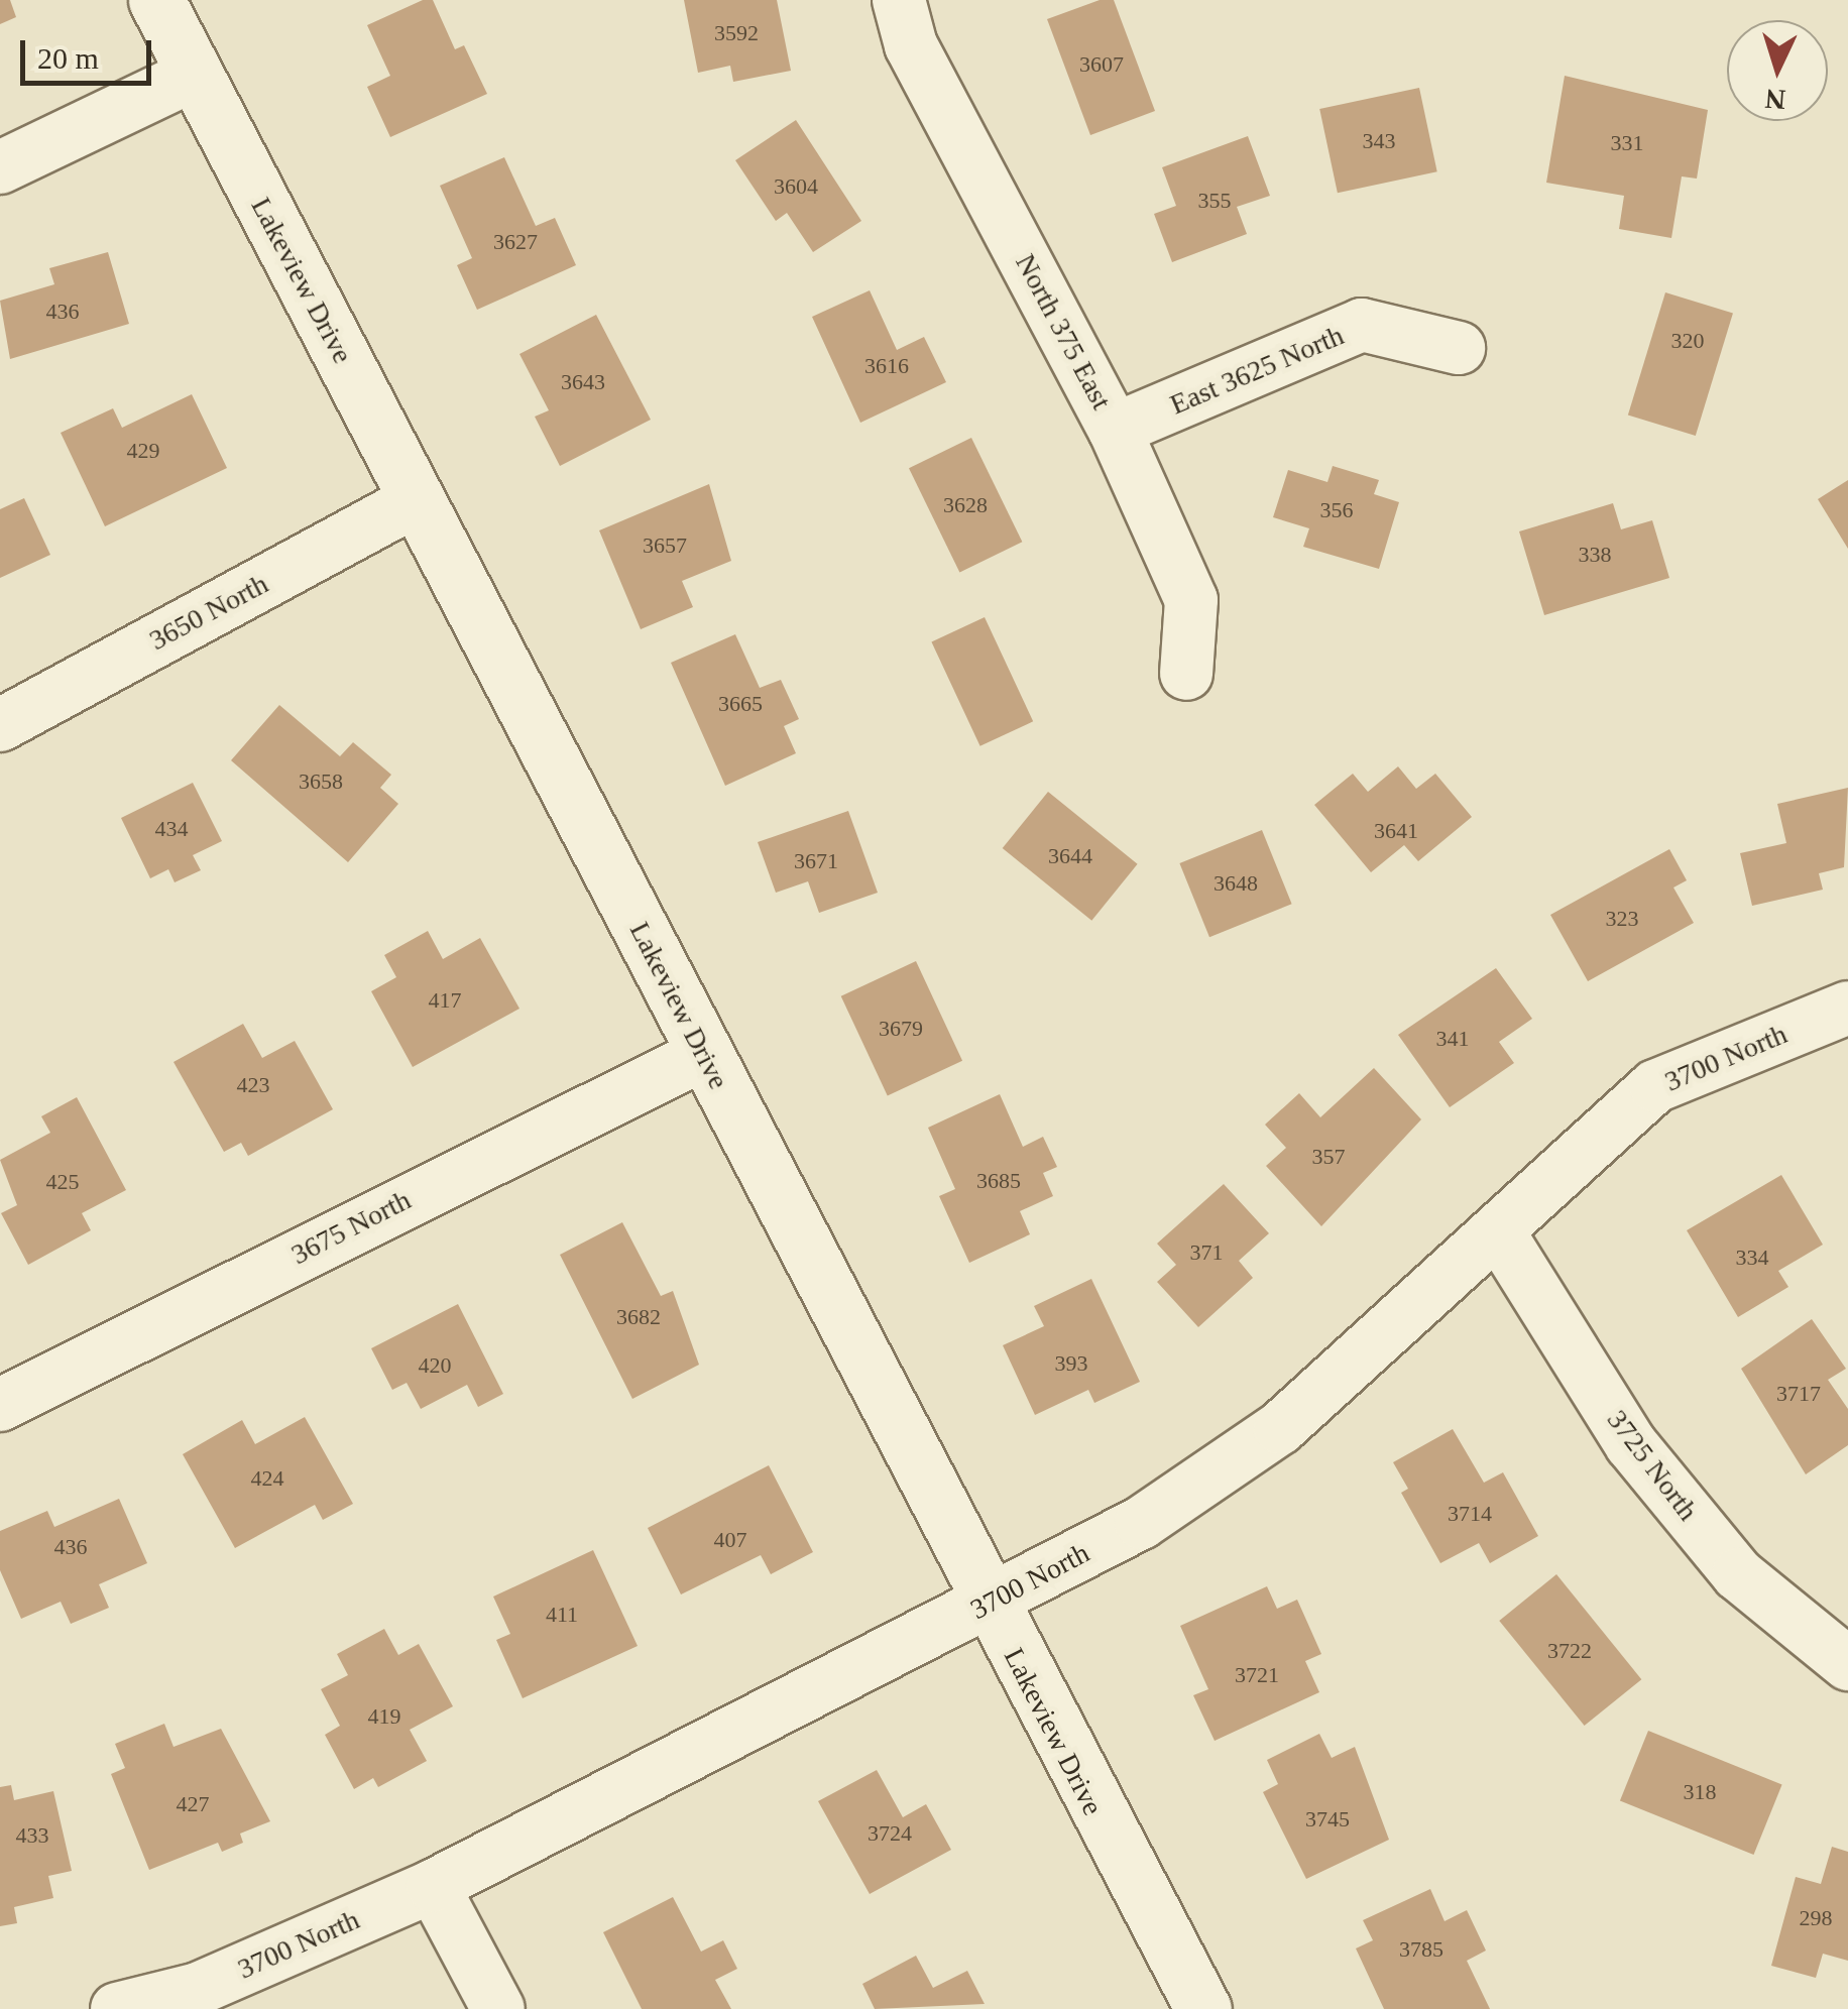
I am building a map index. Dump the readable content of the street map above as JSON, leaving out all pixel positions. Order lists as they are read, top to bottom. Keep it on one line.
{"streets":{"street":["Lakeview Drive","North 375 East","East 3625 North","3650 North","3700 North","3675 North","3725 North"]},"crossings":[["Lakeview Drive","3650 North"],["Lakeview Drive","3700 North"],["Lakeview Drive","3675 North"],["North 375 East","East 3625 North"],["3700 North","3725 North"]],"house_numbers":["3592","3607","343","331","3604","355","3627","436","320","3616","3643","429","3628","356","3657","338","3665","3658","434","3641","3644","3671","3648","323","417","3679","341","423","357","3685","425","371","334","3682","393","420","3717","424","3714","407","436","411","3722","3721","419","318","427","3745","3724","433","298","3785"],"scale_bar":"20 m","north":"bottom"}
